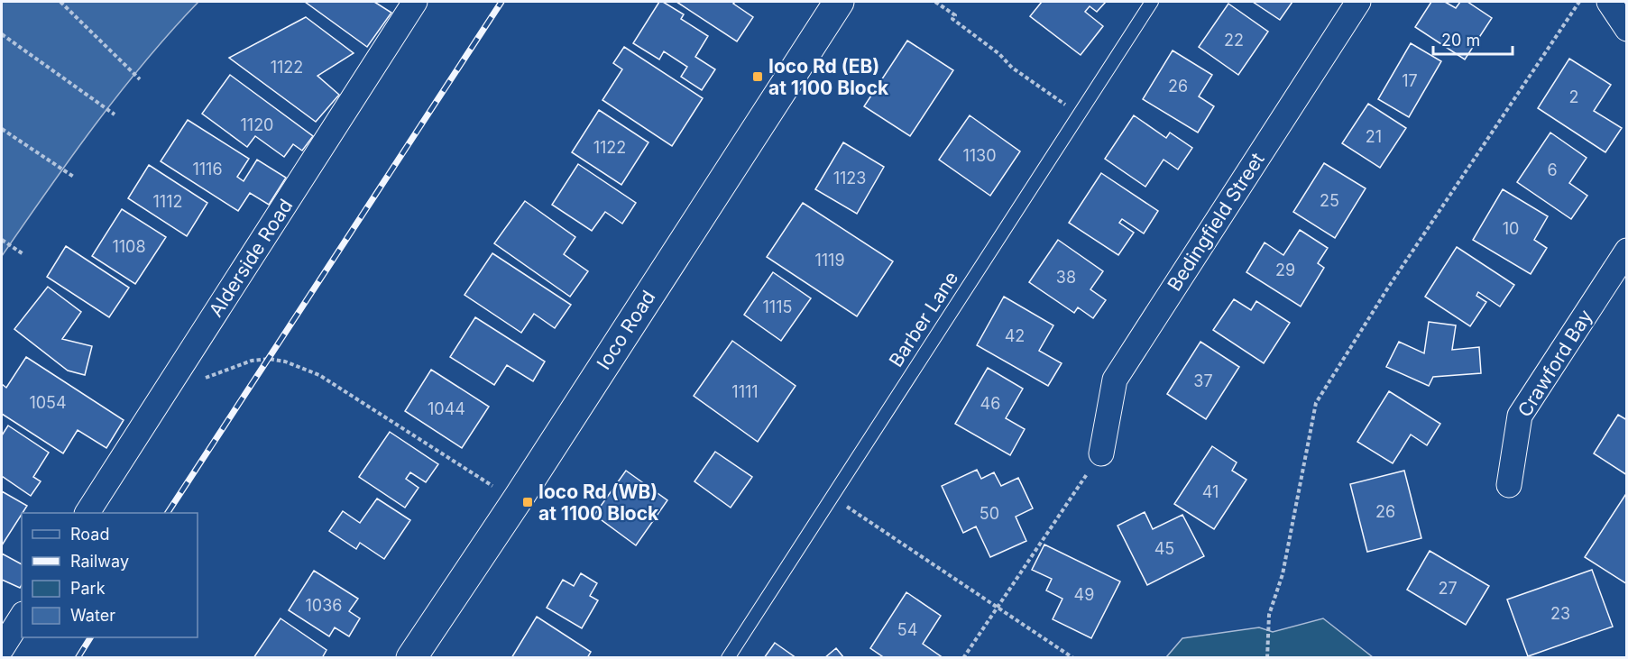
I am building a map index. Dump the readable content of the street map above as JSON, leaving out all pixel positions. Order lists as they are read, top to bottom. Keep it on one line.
{"streets":{"main road":["Ioco Road"],"street":["Bedingfield Street","Alderside Road","Crawford Bay"],"lane":["Barber Lane"]},"places":{"transit":["Ioco Rd (EB) at 1100 Block","Ioco Rd (WB) at 1100 Block"]},"house_numbers":["22","1122","17","26","2","1120","21","1122","1130","1116","6","1123","25","1112","10","1108","1119","29","38","1115","42","37","1111","1054","46","1044","41","26","50","45","27","49","1036","23","54"],"legend":["Road","Railway","Park","Water"],"scale_bar":"20 m"}
